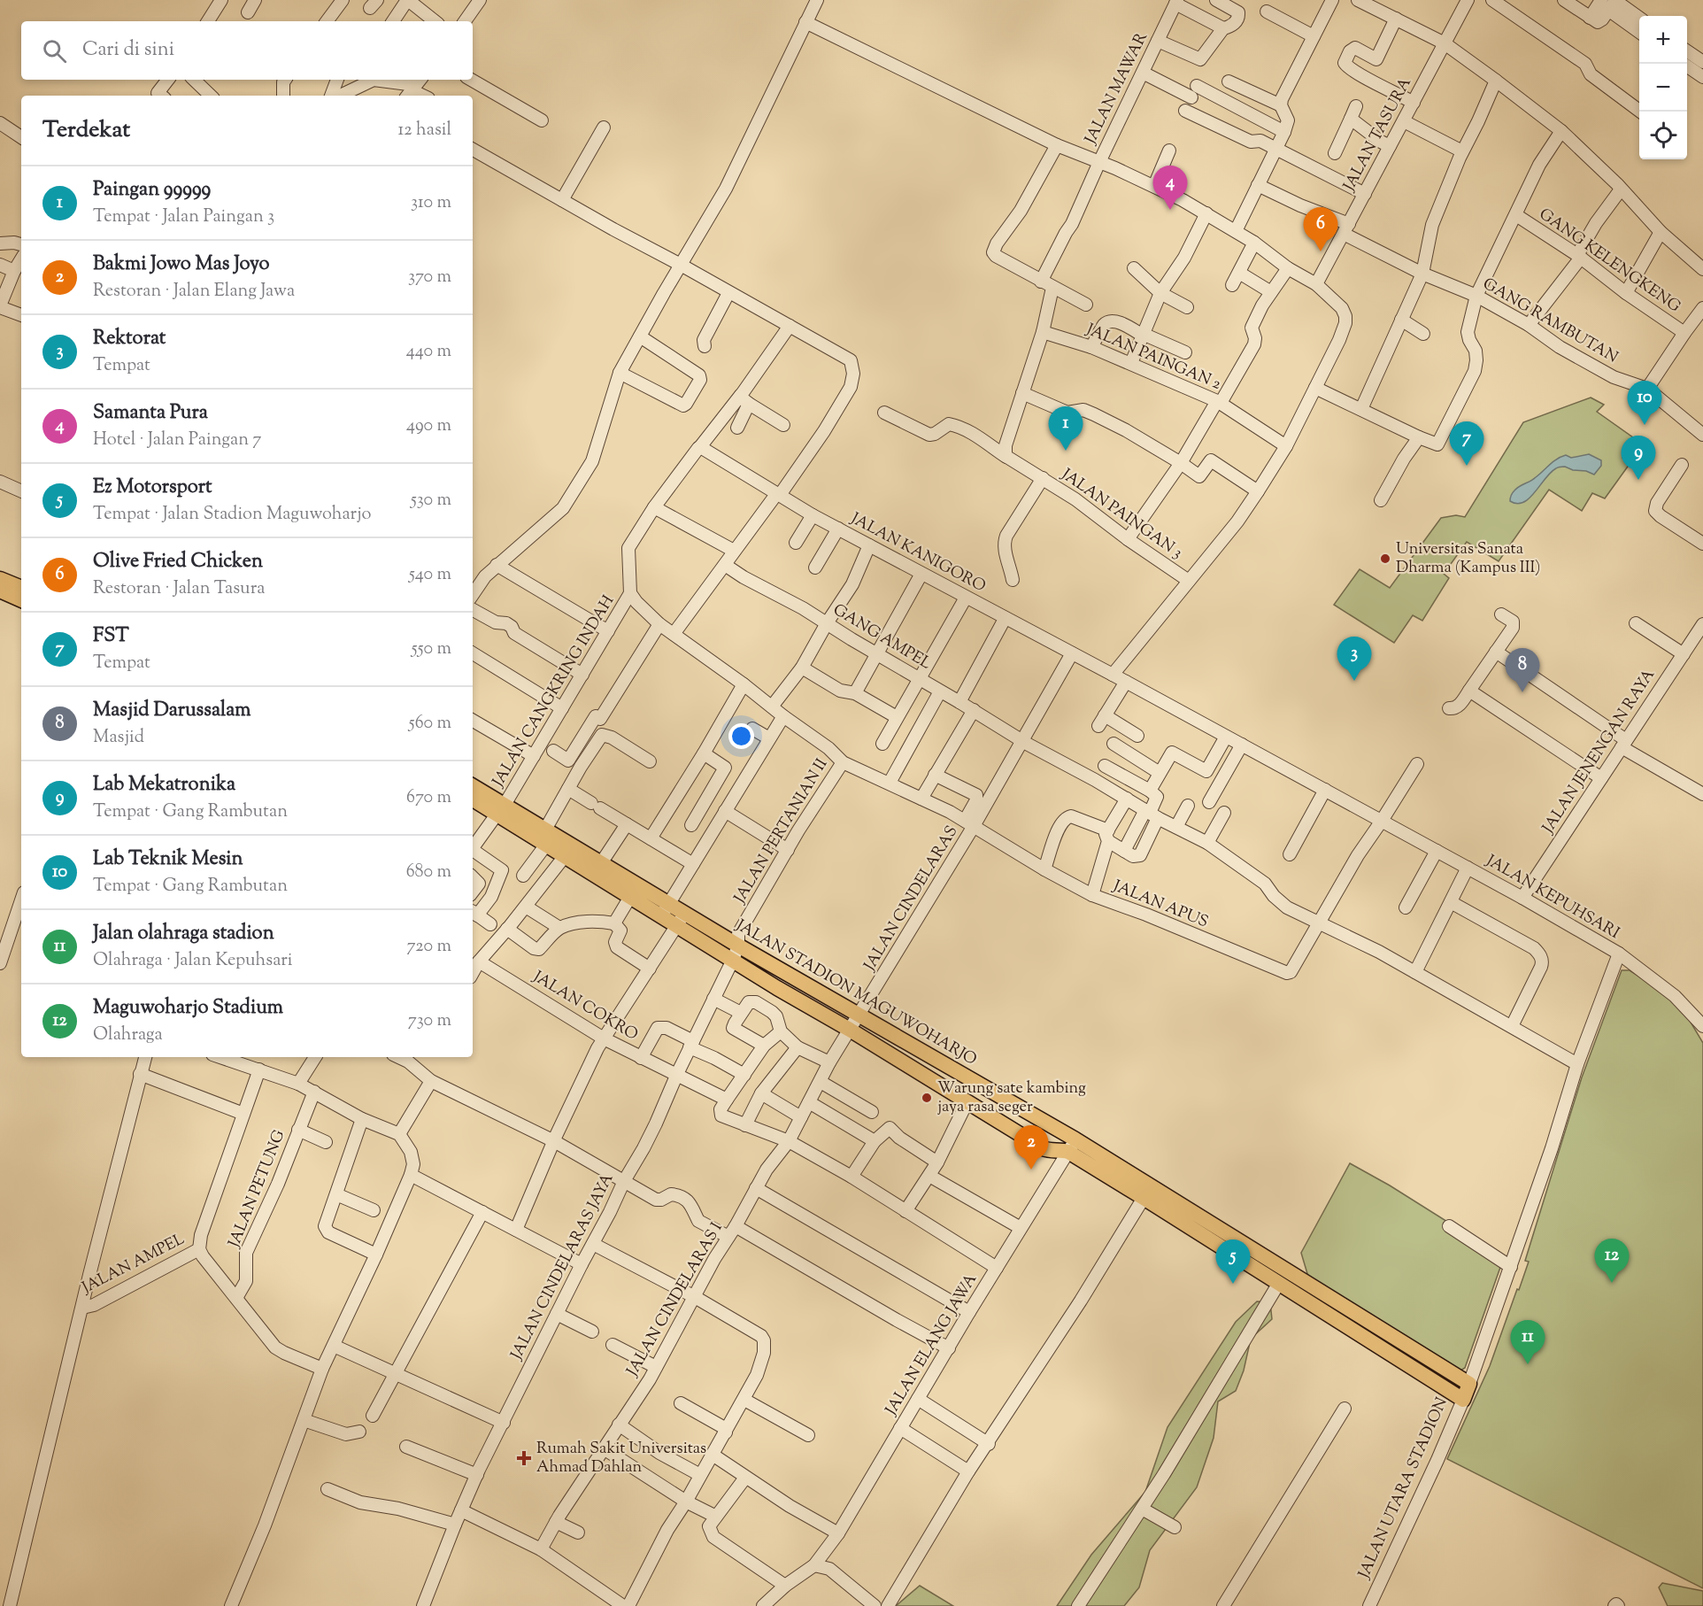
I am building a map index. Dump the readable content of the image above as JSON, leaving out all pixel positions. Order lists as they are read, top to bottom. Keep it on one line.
{"streets":{"main road":["JALAN STADION MAGUWOHARJO","JALAN UTARA STADION"],"street":["JALAN MAWAR","JALAN TASURA","GANG KELENGKENG","GANG RAMBUTAN","JALAN PAINGAN 2","JALAN PAINGAN 3","JALAN KANIGORO","GANG AMPEL","JALAN CANGKRING INDAH","JALAN JENENGAN RAYA","JALAN PERTANIAN II","JALAN KEPUHSARI","JALAN CINDELARAS","JALAN APUS","JALAN COKRO","JALAN PETUNG","JALAN AMPEL","JALAN CINDELARAS JAYA","JALAN CINDELARAS I","JALAN ELANG JAWA"]},"crossings":[["JALAN TASURA","GANG RAMBUTAN"],["JALAN KANIGORO","JALAN KEPUHSARI"],["GANG AMPEL","JALAN KEPUHSARI"],["GANG AMPEL","JALAN APUS"],["JALAN CANGKRING INDAH","JALAN APUS"],["JALAN CANGKRING INDAH","JALAN STADION MAGUWOHARJO"],["JALAN JENENGAN RAYA","JALAN KEPUHSARI"],["JALAN PERTANIAN II","JALAN APUS"],["JALAN PERTANIAN II","JALAN STADION MAGUWOHARJO"],["JALAN PERTANIAN II","JALAN CINDELARAS JAYA"],["JALAN KEPUHSARI","JALAN STADION MAGUWOHARJO"],["JALAN KEPUHSARI","JALAN UTARA STADION"],["JALAN CINDELARAS","JALAN APUS"],["JALAN CINDELARAS","JALAN STADION MAGUWOHARJO"],["JALAN CINDELARAS","JALAN CINDELARAS I"],["JALAN STADION MAGUWOHARJO","JALAN CINDELARAS JAYA"],["JALAN STADION MAGUWOHARJO","JALAN CINDELARAS I"],["JALAN STADION MAGUWOHARJO","JALAN ELANG JAWA"],["JALAN STADION MAGUWOHARJO","JALAN UTARA STADION"],["JALAN COKRO","JALAN CINDELARAS JAYA"]],"places":{"other":["Universitas Sanata Dharma (Kampus III)","Warung sate kambing jaya rasa seger"],"health":["Rumah Sakit Universitas Ahmad Dahlan"]},"page":{"map_buttons":["+","−"],"search":"Cari di sini","heading":["Terdekat","12 hasil"],"list":[{"mark":"1","name":"Paingan 99999","note":"Tempat · Jalan Paingan 3","value":"310 m"},{"mark":"2","name":"Bakmi Jowo Mas Joyo","note":"Restoran · Jalan Elang Jawa","value":"370 m"},{"mark":"3","name":"Rektorat","note":"Tempat","value":"440 m"},{"mark":"4","name":"Samanta Pura","note":"Hotel · Jalan Paingan 7","value":"490 m"},{"mark":"5","name":"Ez Motorsport","note":"Tempat · Jalan Stadion Maguwoharjo","value":"530 m"},{"mark":"6","name":"Olive Fried Chicken","note":"Restoran · Jalan Tasura","value":"540 m"},{"mark":"7","name":"FST","note":"Tempat","value":"550 m"},{"mark":"8","name":"Masjid Darussalam","note":"Masjid","value":"560 m"},{"mark":"9","name":"Lab Mekatronika","note":"Tempat · Gang Rambutan","value":"670 m"},{"mark":"10","name":"Lab Teknik Mesin","note":"Tempat · Gang Rambutan","value":"680 m"},{"mark":"11","name":"Jalan olahraga stadion","note":"Olahraga · Jalan Kepuhsari","value":"720 m"},{"mark":"12","name":"Maguwoharjo Stadium","note":"Olahraga","value":"730 m"}],"pins":["4","6","10","1","7","9","3","8","2","12","5","11"]}}
